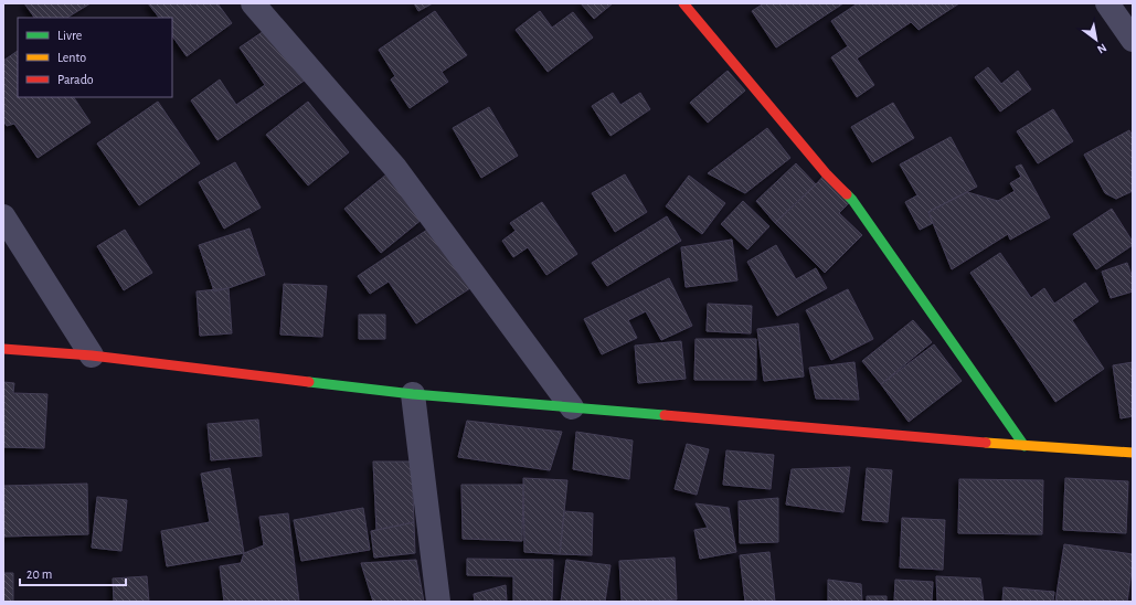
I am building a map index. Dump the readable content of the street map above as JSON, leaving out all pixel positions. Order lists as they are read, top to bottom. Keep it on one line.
{"legend":["Livre","Lento","Parado"],"scale_bar":"20 m","north":"bottom right"}
